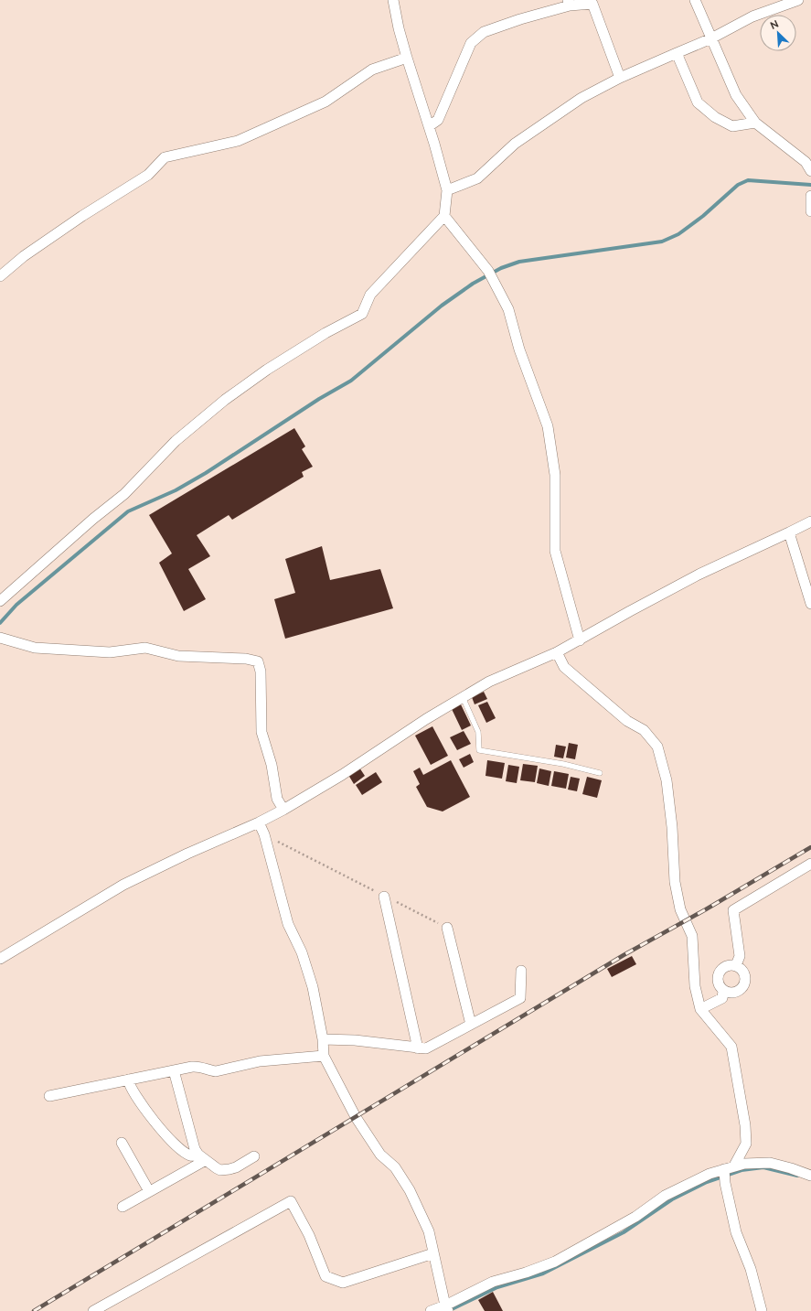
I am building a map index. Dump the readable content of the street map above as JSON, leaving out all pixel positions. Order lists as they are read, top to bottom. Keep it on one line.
{"north":"top left"}
